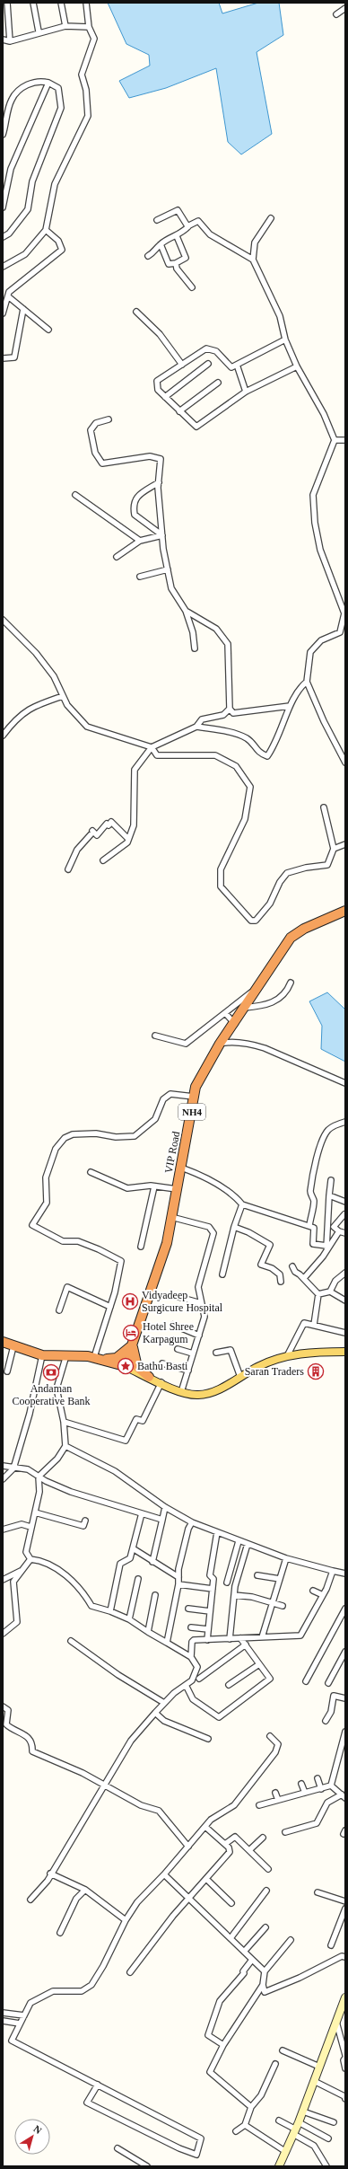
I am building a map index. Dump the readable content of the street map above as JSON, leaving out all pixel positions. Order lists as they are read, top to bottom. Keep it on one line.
{"streets":{"highway":["NH4","VIP Road"]},"places":{"hospital":["Vidyadeep Surgicure Hospital"],"hotel":["Hotel Shree Karpagum"],"place":["Bathu Basti"],"building":["Saran Traders"],"bank":["Andaman Cooperative Bank"]},"north":"top right"}
